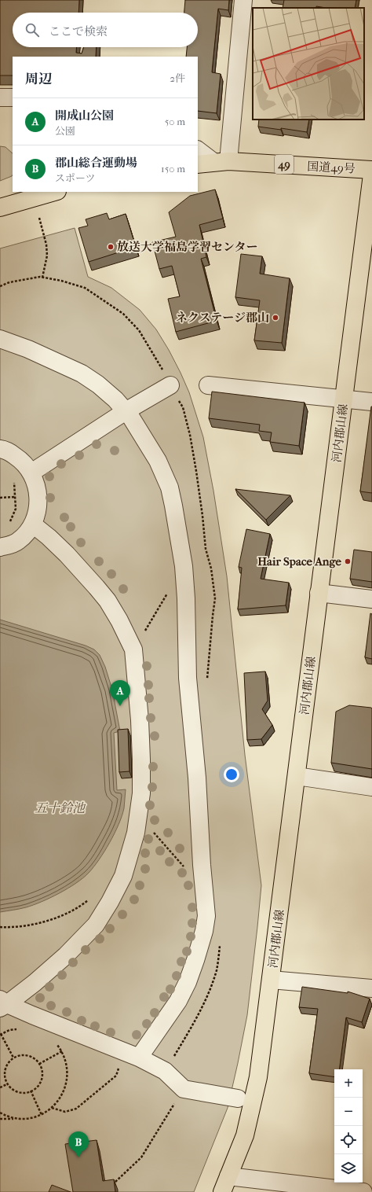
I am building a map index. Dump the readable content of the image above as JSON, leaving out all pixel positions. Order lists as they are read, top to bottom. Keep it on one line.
{"streets":{"main road":["49","国道49号","河内郡山線"]},"water":["五十鈴池"],"places":["放送大学福島学習センター","ネクステージ郡山","Hair Space Ange"],"page":{"search":"ここで検索","heading":["周辺","2件"],"list":[{"mark":"A","name":"開成山公園","note":"公園","value":"50 m"},{"mark":"B","name":"郡山総合運動場","note":"スポーツ","value":"150 m"}],"pins":["A","B"],"map_buttons":["+","−"]}}
